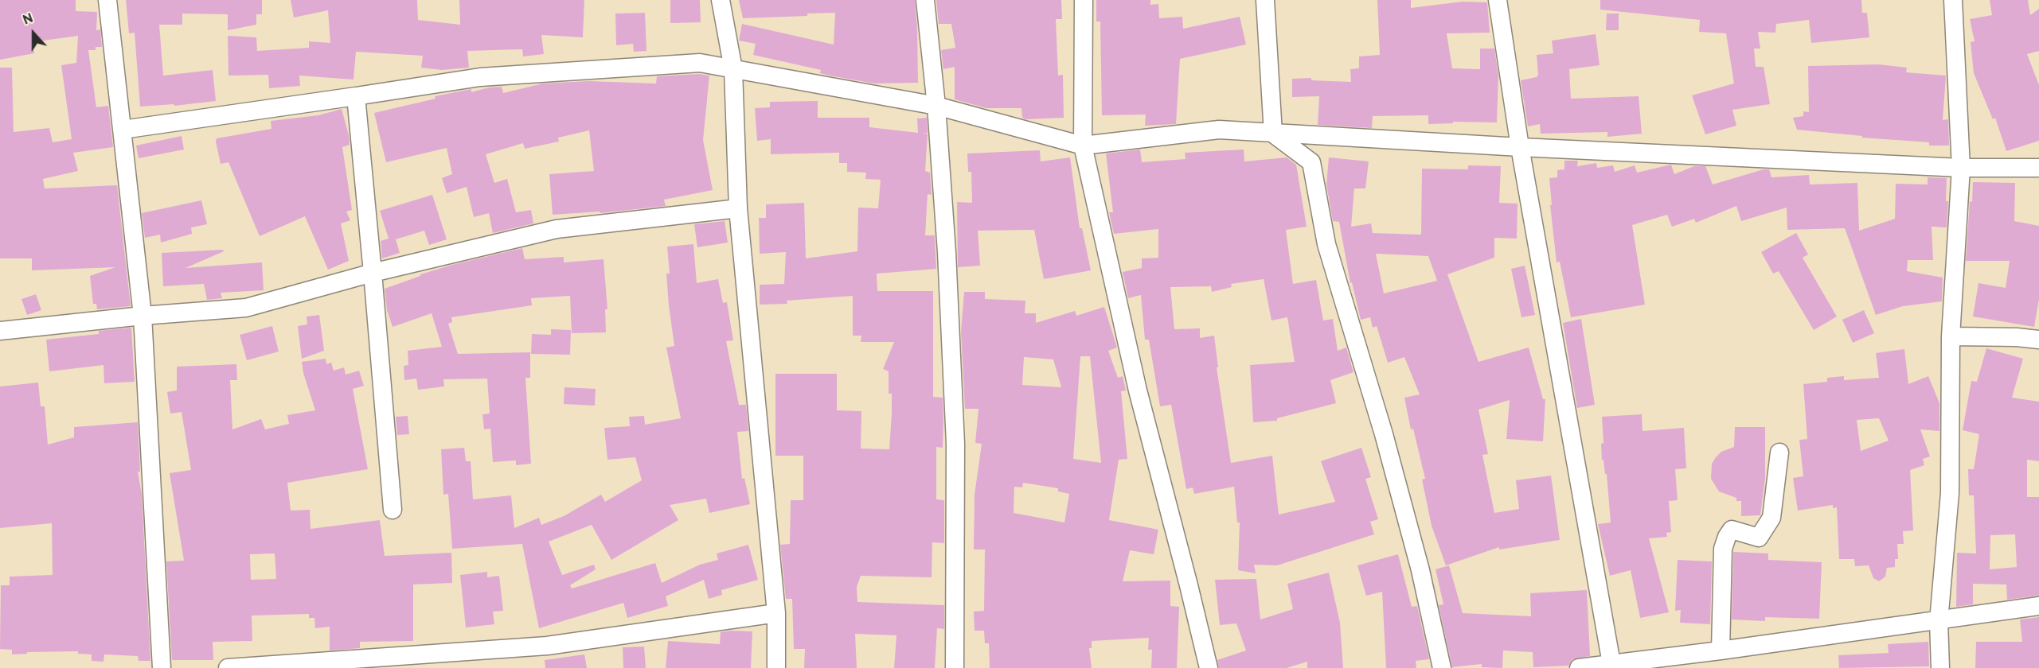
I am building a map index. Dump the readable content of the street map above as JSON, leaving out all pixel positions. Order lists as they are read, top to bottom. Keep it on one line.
{"north":"top"}
